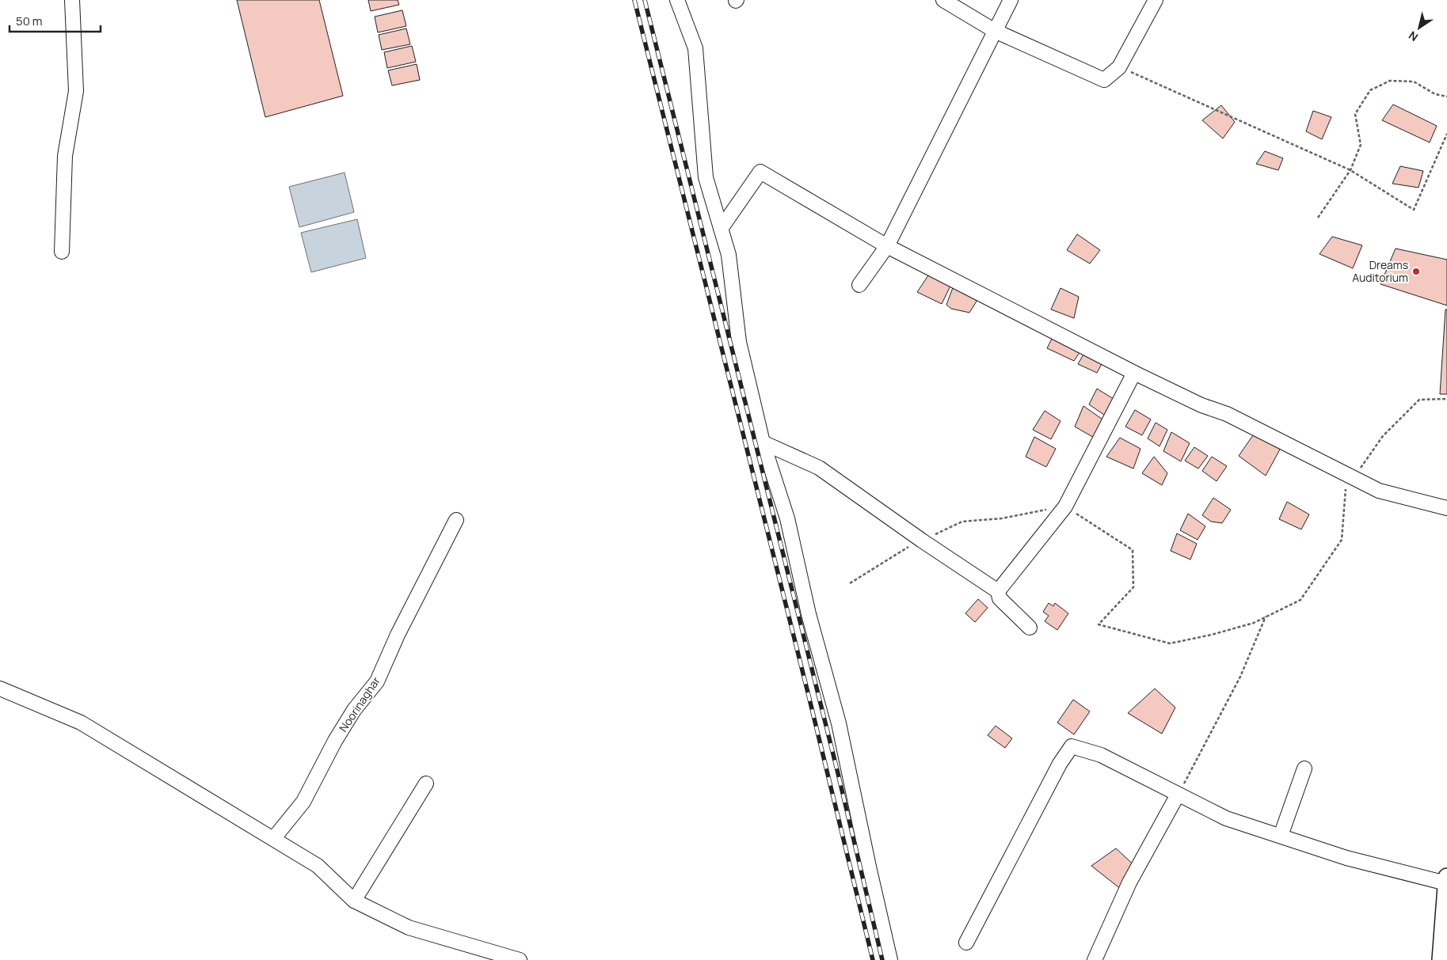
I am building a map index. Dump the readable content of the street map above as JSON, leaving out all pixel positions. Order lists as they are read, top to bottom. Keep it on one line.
{"streets":{"street":["Noorinaghar"]},"places":["Dreams Auditorium"],"scale_bar":"50 m","north":"bottom left"}
